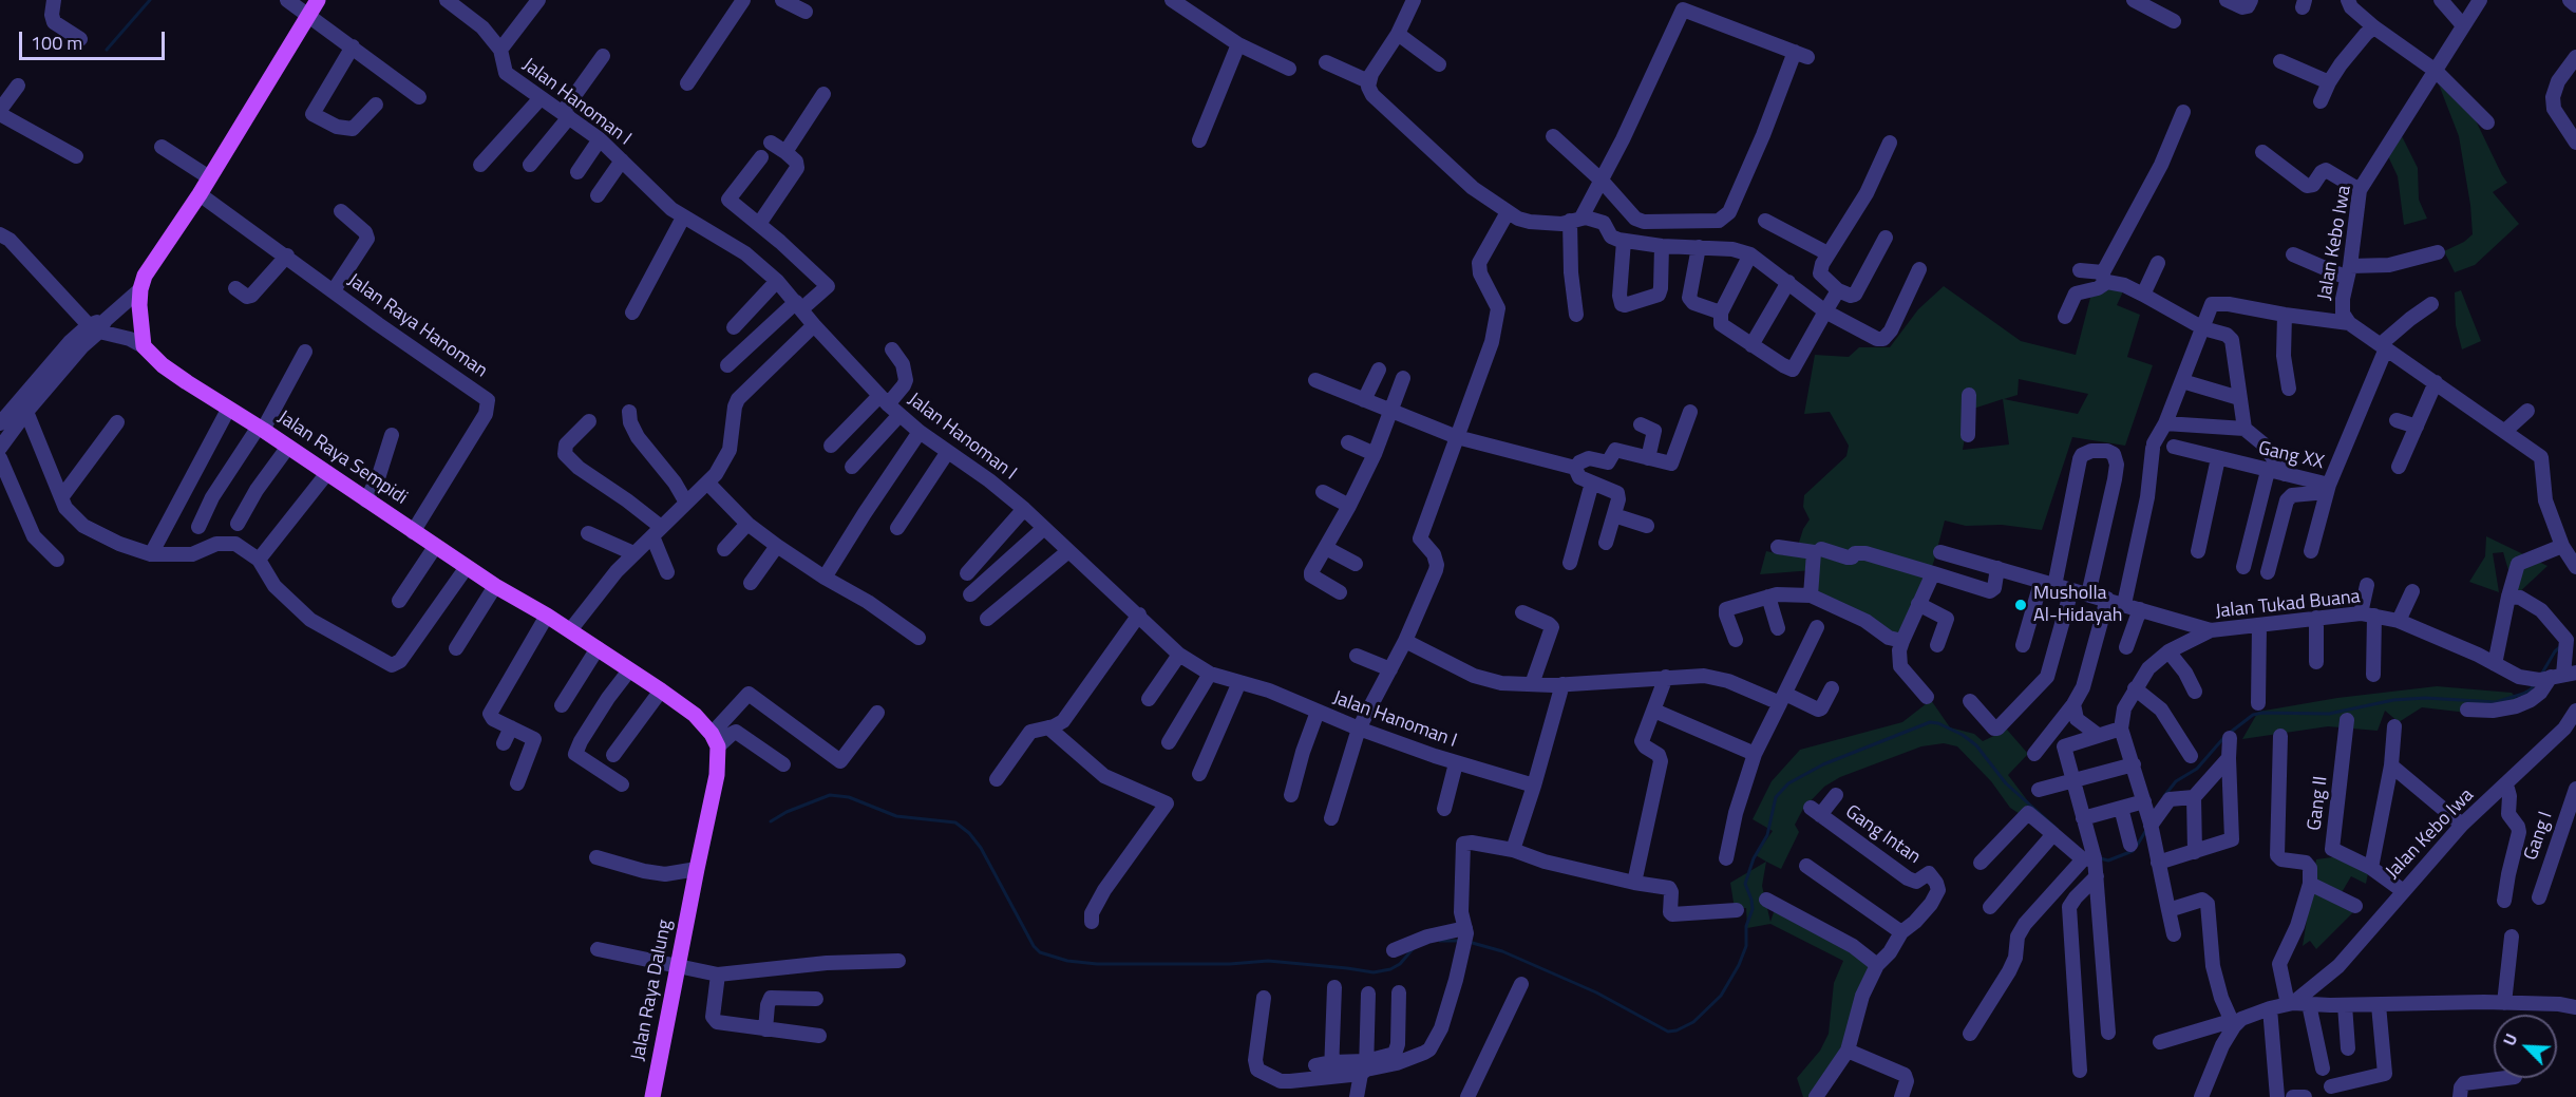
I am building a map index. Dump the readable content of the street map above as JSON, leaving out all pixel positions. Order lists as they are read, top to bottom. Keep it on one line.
{"streets":{"main road":["Jalan Raya Sempidi","Jalan Raya Dalung"],"street":["Jalan Hanoman I","Jalan Kebo Iwa","Jalan Raya Hanoman","Gang XX","Jalan Tukad Buana","Gang II","Gang Intan","Gang I"]},"crossings":[["Jalan Kebo Iwa","Gang XX"],["Jalan Kebo Iwa","Gang II"],["Jalan Raya Hanoman","Jalan Raya Sempidi"]],"places":["Musholla Al-Hidayah"],"scale_bar":"100 m","north":"top left"}
